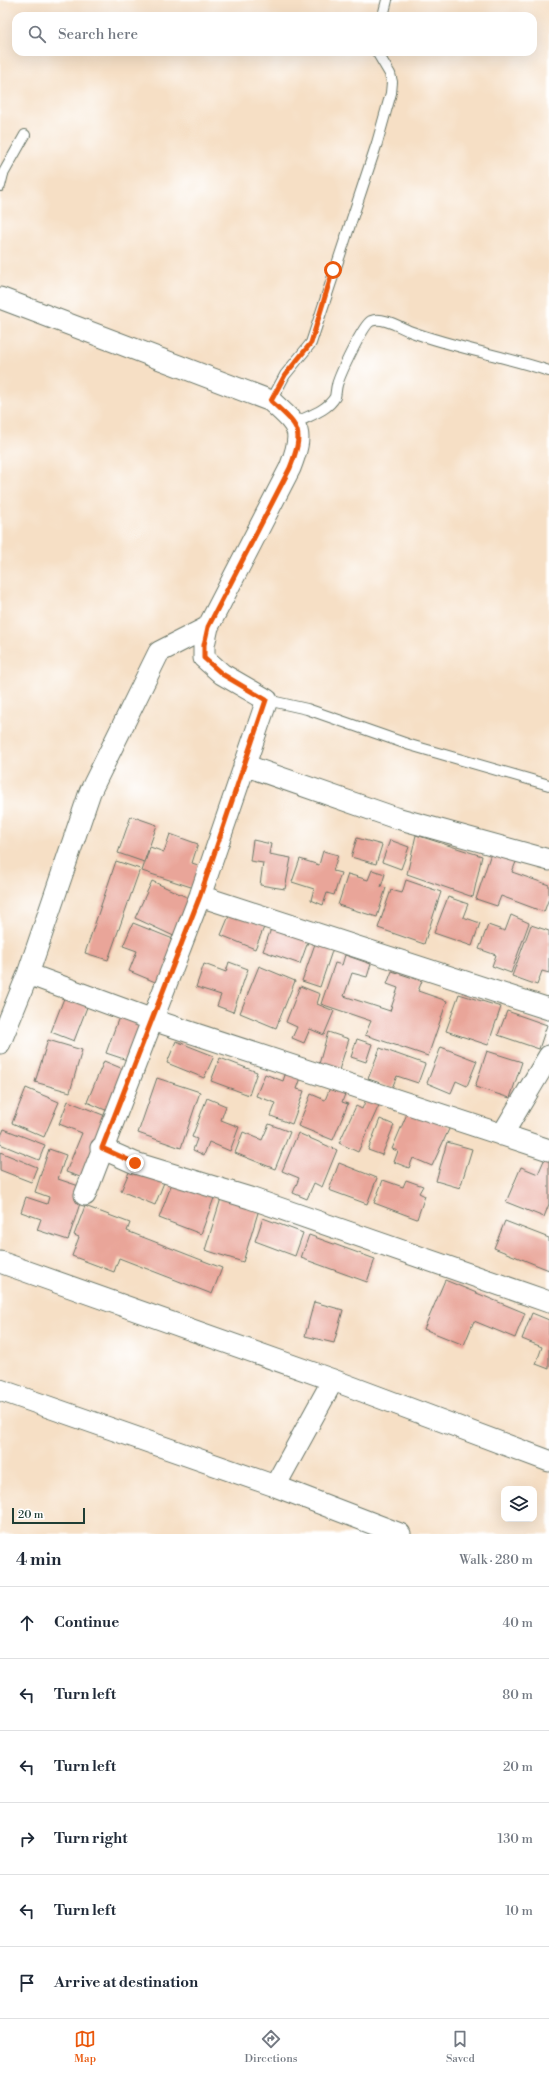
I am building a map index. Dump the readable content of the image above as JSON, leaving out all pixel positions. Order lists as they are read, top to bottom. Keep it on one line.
{"scale_bar":"20 m","page":{"search":"Search here","scale":"20 m","heading":["4 min","Walk · 280 m"],"list":[["Continue","40 m"],["Turn left","80 m"],["Turn left","20 m"],["Turn right","130 m"],["Turn left","10 m"],"Arrive at destination"],"nav":["Map","Directions","Saved"]}}
